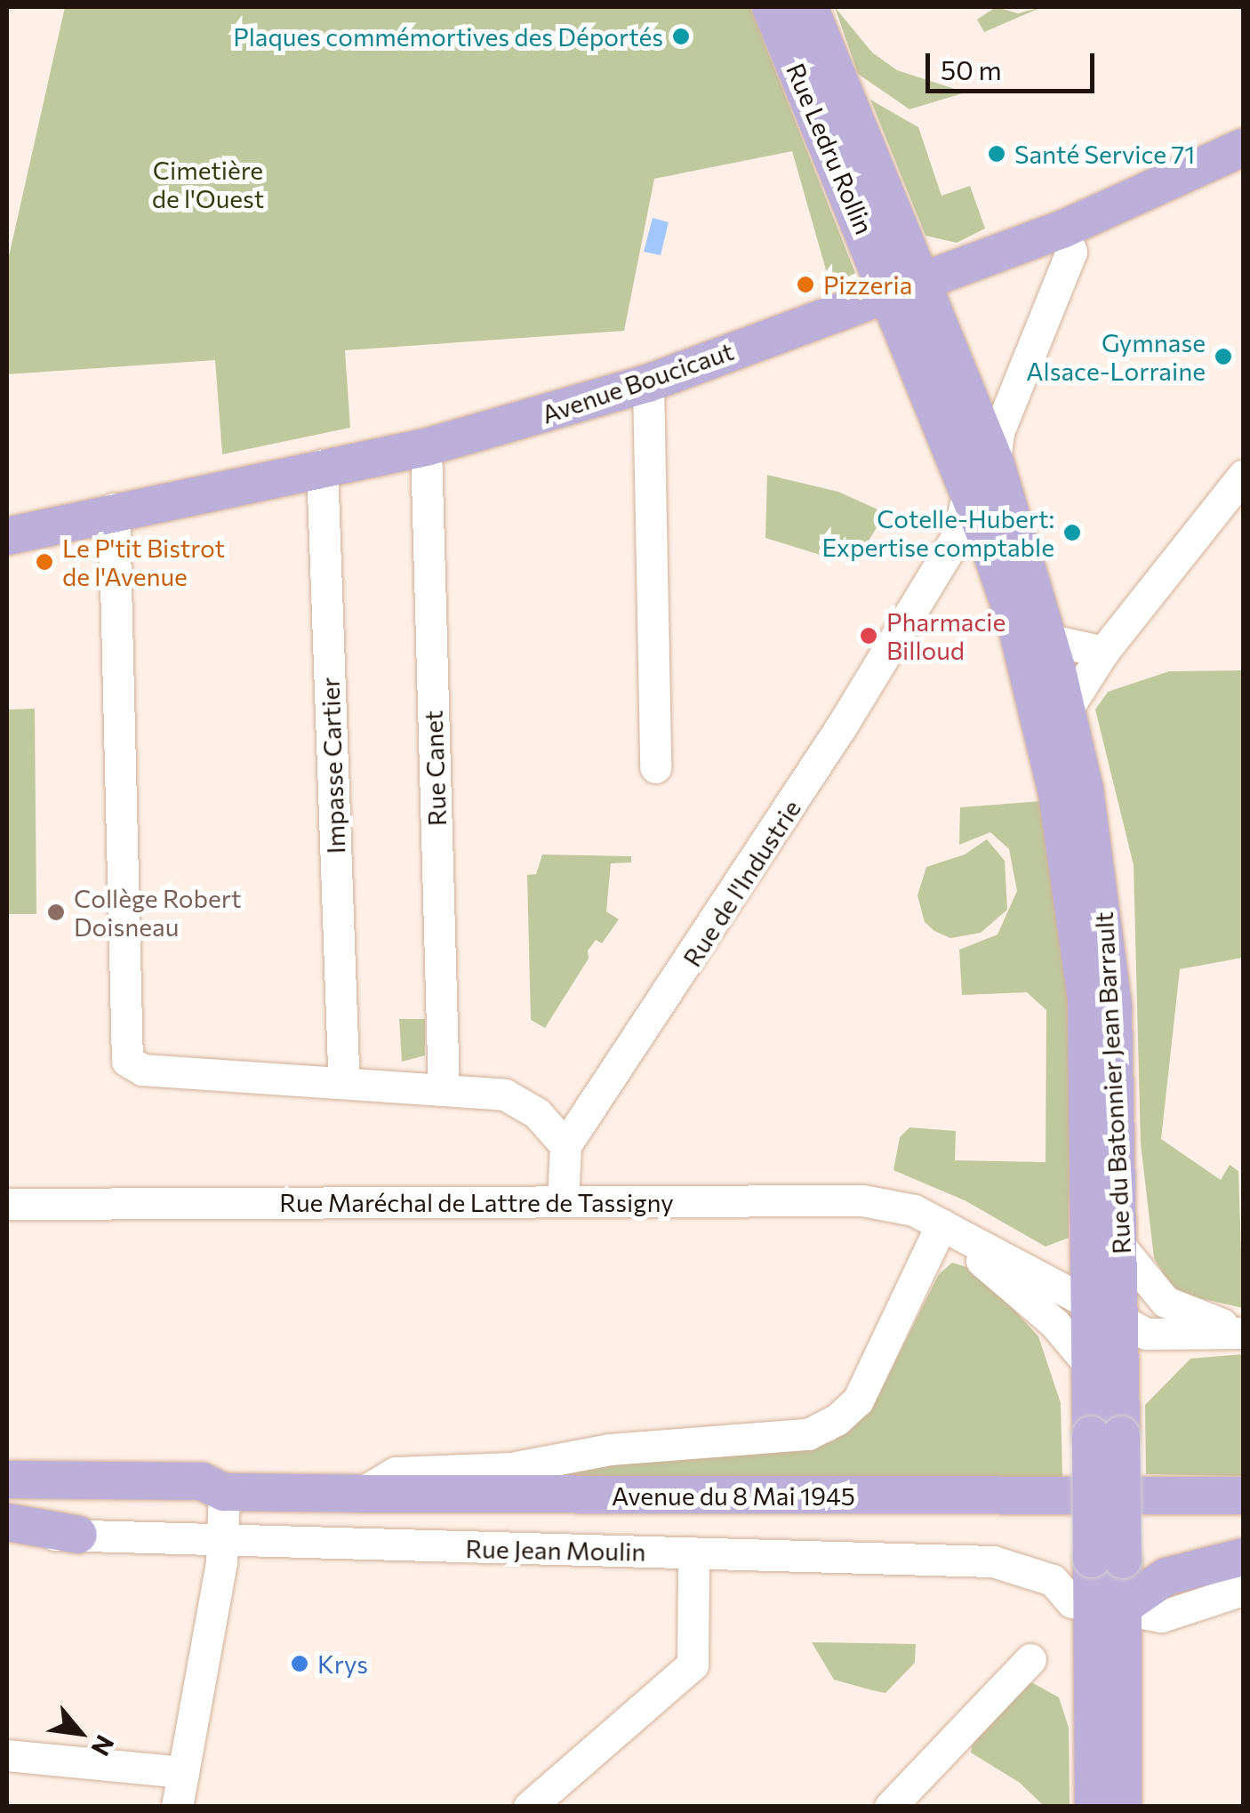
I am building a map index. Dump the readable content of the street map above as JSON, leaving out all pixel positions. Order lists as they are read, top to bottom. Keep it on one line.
{"streets":{"main road":["Rue Ledru Rollin","Avenue Boucicaut","Rue du Batonnier Jean Barrault","Avenue du 8 Mai 1945"],"street":["Impasse Cartier","Rue Canet","Rue de l'Industrie","Rue Maréchal de Lattre de Tassigny","Rue Jean Moulin"]},"crossings":[["Rue Ledru Rollin","Avenue Boucicaut"],["Rue Ledru Rollin","Rue du Batonnier Jean Barrault"],["Avenue Boucicaut","Impasse Cartier"],["Avenue Boucicaut","Rue Canet"],["Avenue Boucicaut","Rue du Batonnier Jean Barrault"],["Rue de l'Industrie","Rue du Batonnier Jean Barrault"]],"parks":["Cimetière de l'Ouest"],"places":["Plaques commémortives des Déportés","Santé Service 71","Pizzeria","Gymnase Alsace-Lorraine","Cotelle-Hubert: Expertise comptable","Le P'tit Bistrot de l'Avenue","Pharmacie Billoud","Collège Robert Doisneau","Krys"],"scale_bar":"50 m","north":"bottom right"}
